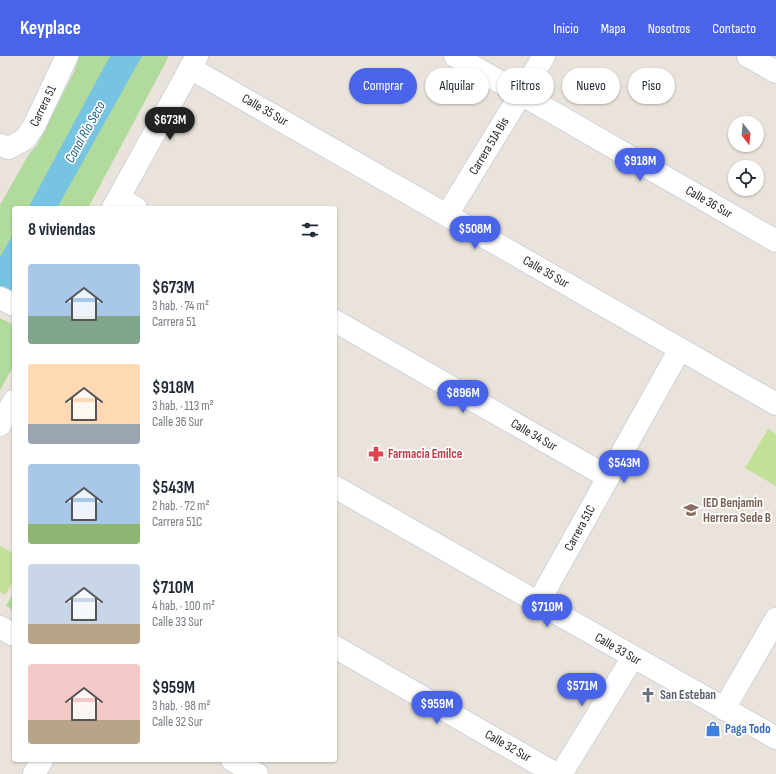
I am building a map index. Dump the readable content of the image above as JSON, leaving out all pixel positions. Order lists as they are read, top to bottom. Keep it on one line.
{"streets":{"street":["Carrera 51","Calle 35 Sur","Carrera 51A Bis","Calle 36 Sur","Calle 34 Sur","Carrera 51C","Calle 33 Sur","Calle 32 Sur"]},"crossings":[["Calle 35 Sur","Carrera 51A Bis"],["Calle 35 Sur","Carrera 51C"],["Calle 34 Sur","Carrera 51C"],["Carrera 51C","Calle 33 Sur"]],"water":["Canal Río Seco"],"places":{"pharmacy":["Farmacia Emilce"],"school or university":["IED Benjamin Herrera Sede B"],"church":["San Esteban"],"shop":["Paga Todo"]},"north":"bottom","page":{"header":"Keyplace","nav":["Inicio","Mapa","Nosotros","Contacto"],"chip":["Comprar","Alquilar","Filtros","Nuevo","Piso"],"price":["$673M","$918M","$508M","$896M","$543M","$710M","$571M","$959M"],"heading":"8 viviendas","list":[{"name":"$673M","note":"3 hab. · 74 m² · Carrera 51"},{"name":"$918M","note":"3 hab. · 113 m² · Calle 36 Sur"},{"name":"$543M","note":"2 hab. · 72 m² · Carrera 51C"},{"name":"$710M","note":"4 hab. · 100 m² · Calle 33 Sur"},{"name":"$959M","note":"3 hab. · 98 m² · Calle 32 Sur"}]}}
